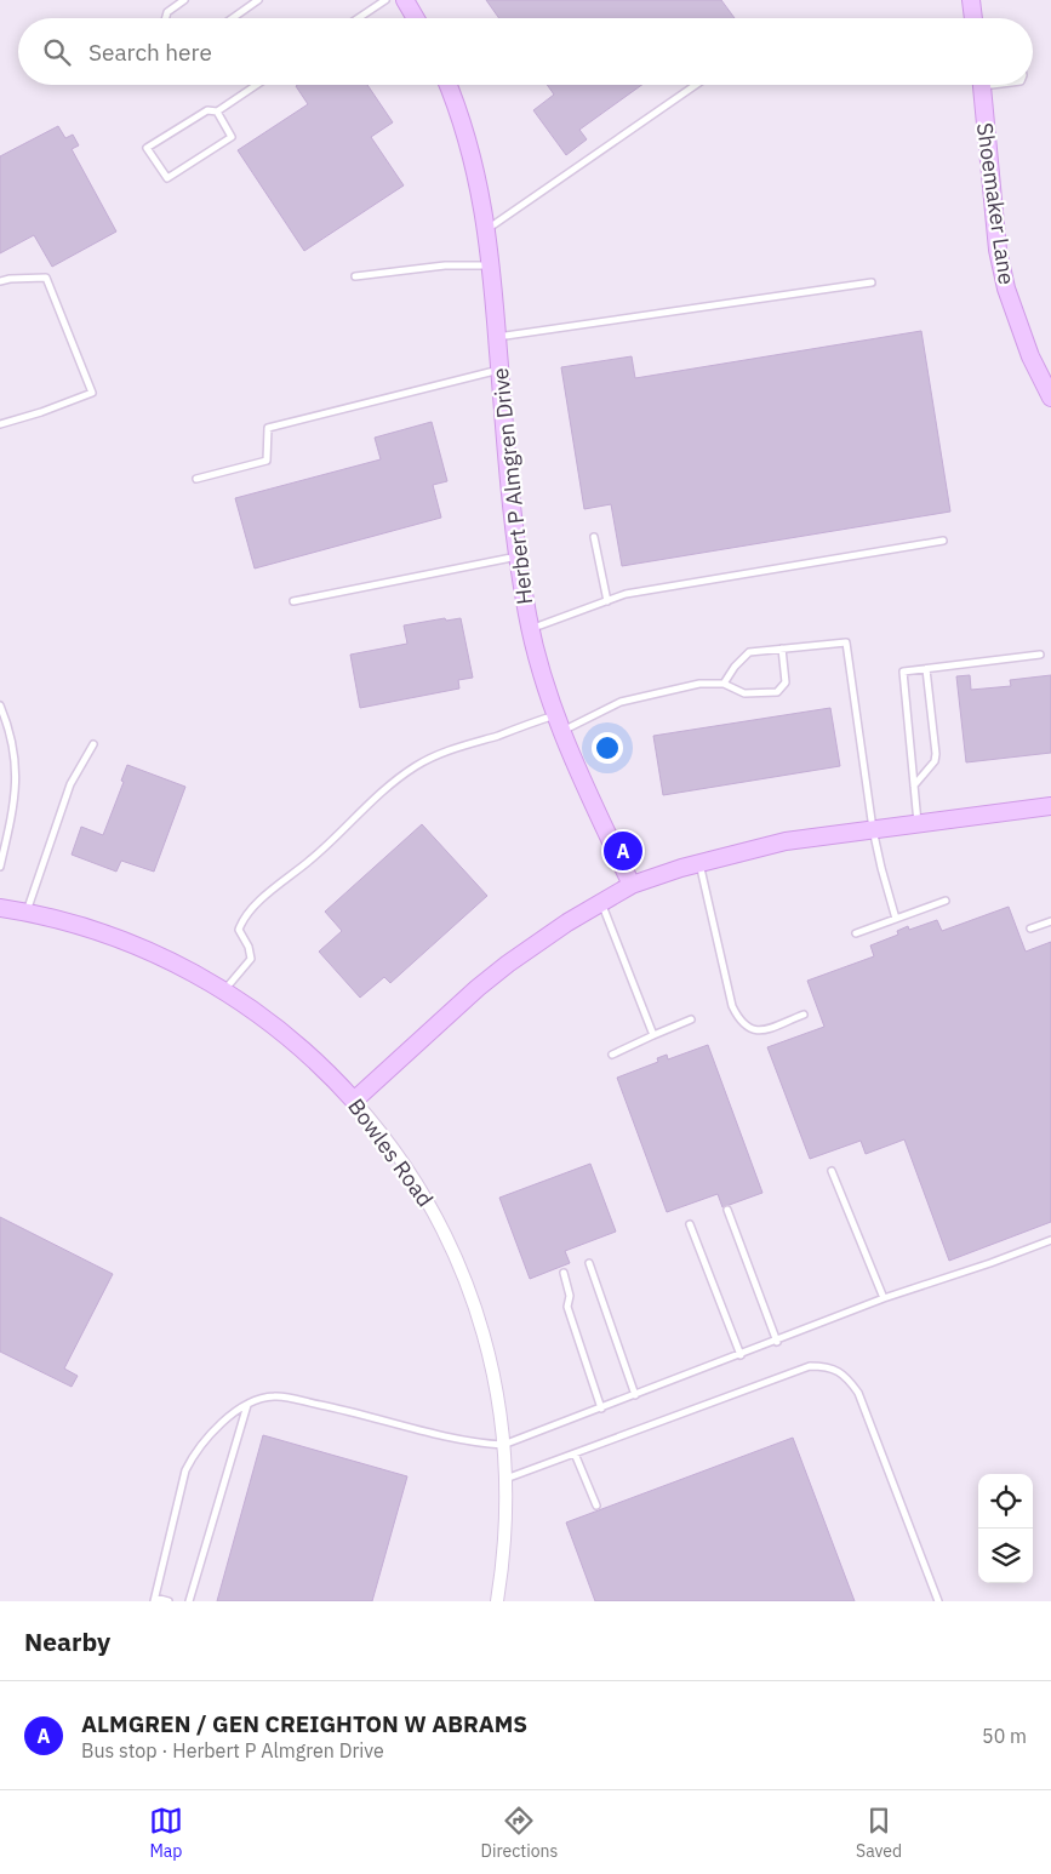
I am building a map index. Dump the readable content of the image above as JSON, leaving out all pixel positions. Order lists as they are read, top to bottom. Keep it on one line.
{"streets":{"street":["Shoemaker Lane","Herbert P Almgren Drive","Bowles Road"]},"page":{"search":"Search here","pins":"A","heading":"Nearby","list":[{"mark":"A","name":"ALMGREN / GEN CREIGHTON W ABRAMS","note":"Bus stop · Herbert P Almgren Drive","value":"50 m"}],"nav":["Map","Directions","Saved"]}}
